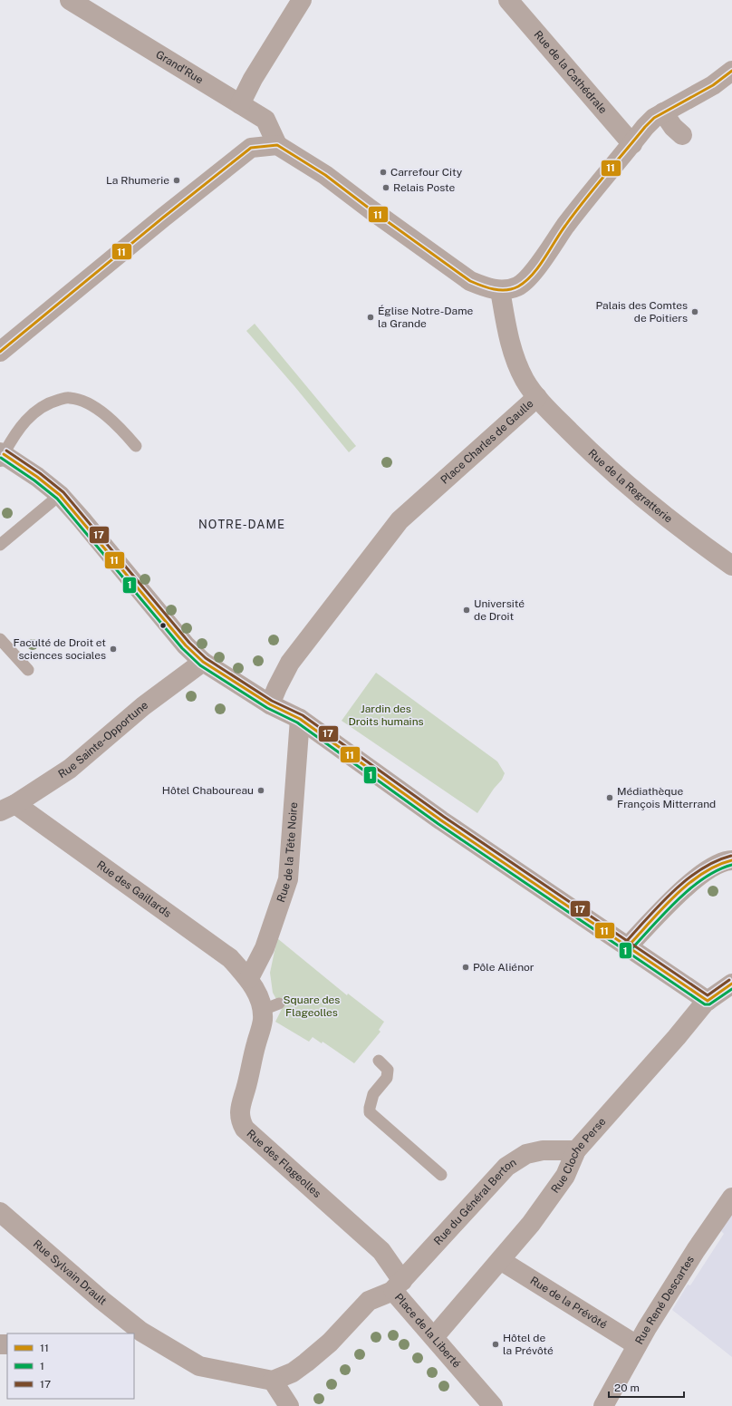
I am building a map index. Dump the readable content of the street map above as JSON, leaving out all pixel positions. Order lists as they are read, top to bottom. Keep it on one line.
{"streets":{"street":["Grand'Rue","Rue de la Cathédrale","Place Charles de Gaulle","Rue de la Regratterie","Rue Sainte-Opportune","Rue de la Tête Noire","Rue des Gaillards","Rue Cloche Perse","Rue des Flageolles","Rue du Général Berton","Rue Sylvain Drault","Rue René Descartes","Rue de la Prévôté","Place de la Liberté"]},"crossings":[["Place Charles de Gaulle","Rue de la Regratterie"],["Rue Sainte-Opportune","Rue des Gaillards"],["Rue de la Tête Noire","Rue des Gaillards"],["Rue de la Tête Noire","Rue des Flageolles"],["Rue des Gaillards","Rue des Flageolles"],["Rue Cloche Perse","Rue du Général Berton"],["Rue Cloche Perse","Rue de la Prévôté"],["Rue Cloche Perse","Place de la Liberté"],["Rue des Flageolles","Rue du Général Berton"],["Rue des Flageolles","Place de la Liberté"],["Rue du Général Berton","Place de la Liberté"],["Rue René Descartes","Rue de la Prévôté"]],"districts":["NOTRE-DAME"],"parks":["Jardin des Droits humains","Square des Flageolles"],"places":["Carrefour City","La Rhumerie","Relais Poste","Palais des Comtes de Poitiers","Église Notre-Dame la Grande","Université de Droit","Faculté de Droit et sciences sociales","Hôtel Chaboureau","Médiathèque François Mitterrand","Pôle Aliénor","Hôtel de la Prévôté"],"lines":["transit line 11","transit line 17","transit line 1"],"legend":["11","1","17"],"scale_bar":"20 m"}
